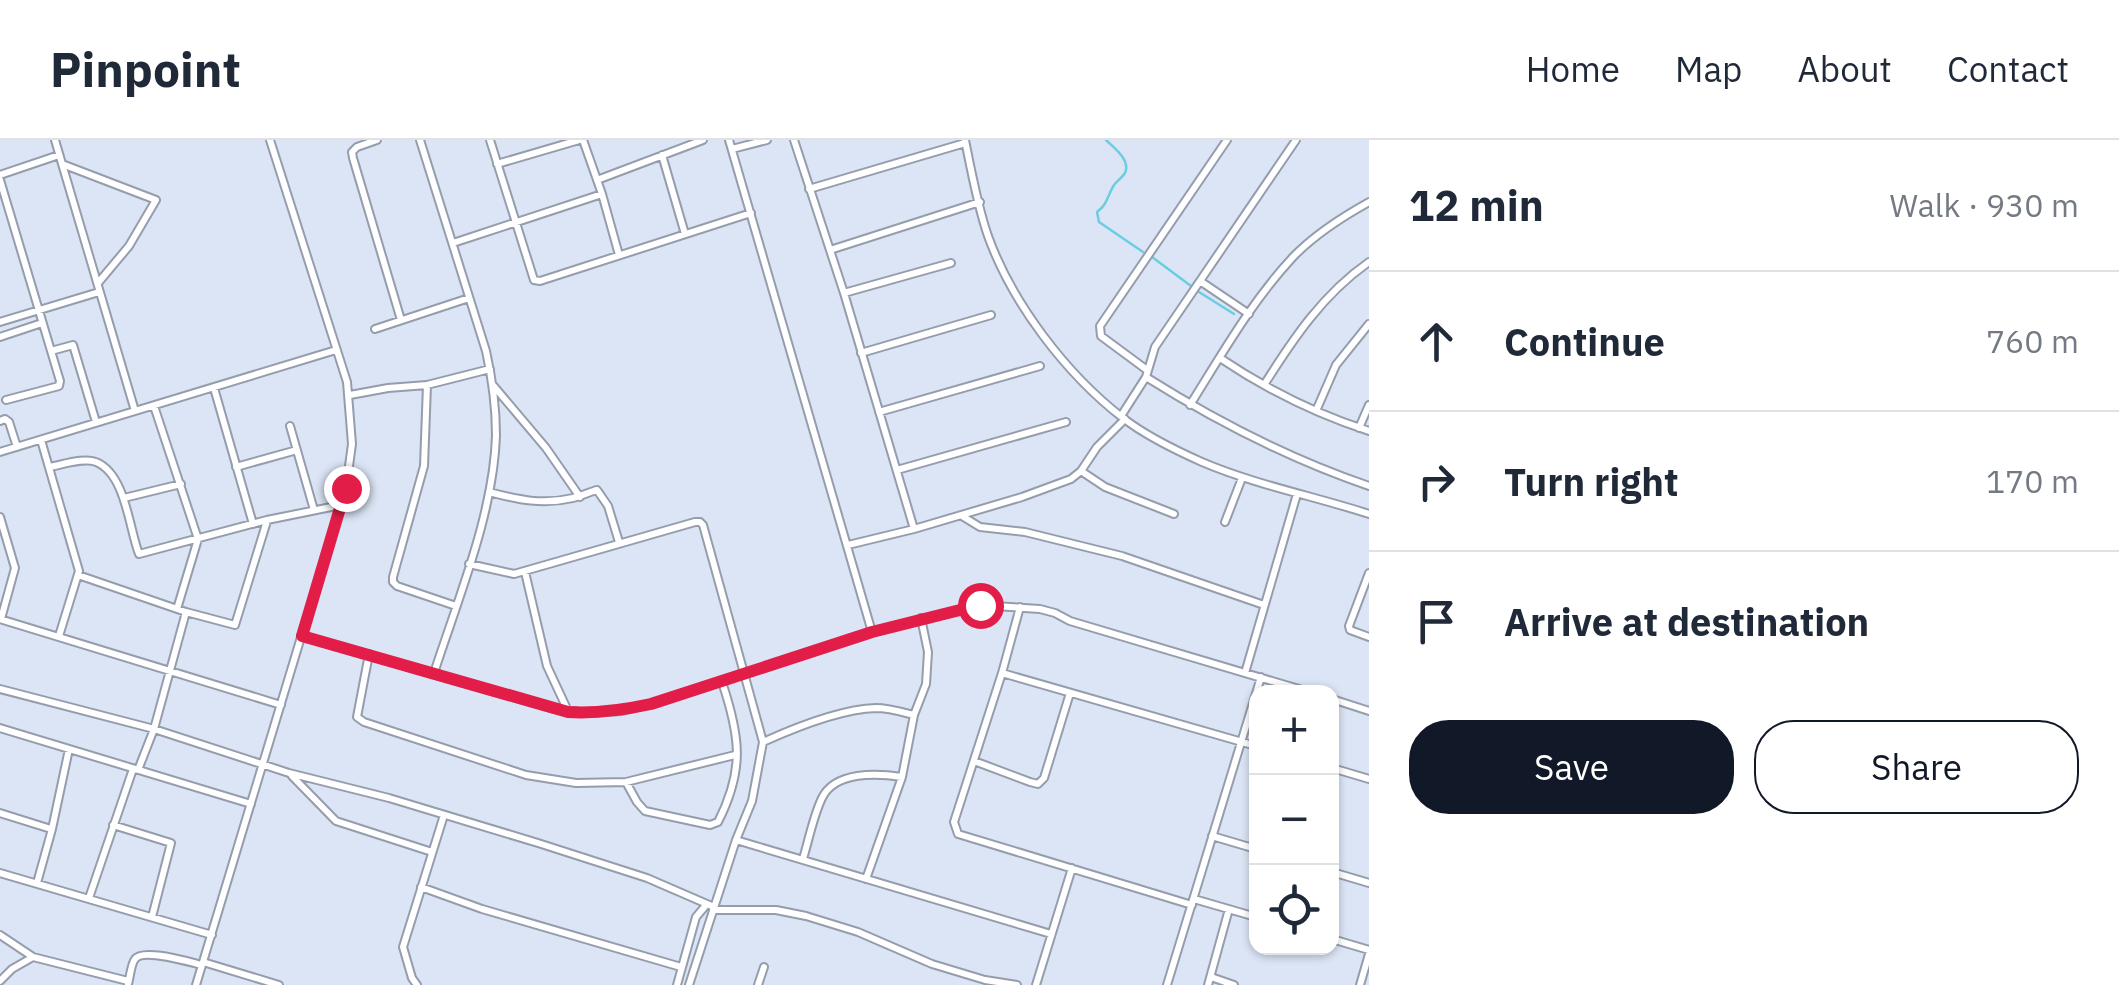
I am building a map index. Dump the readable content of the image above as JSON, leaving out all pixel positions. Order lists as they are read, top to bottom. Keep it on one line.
{"page":{"header":"Pinpoint","nav":["Home","Map","About","Contact"],"heading":["12 min","Walk · 930 m"],"list":[["Continue","760 m"],["Turn right","170 m"],"Arrive at destination"],"map_buttons":["+","−"],"buttons":["Save","Share"]}}
